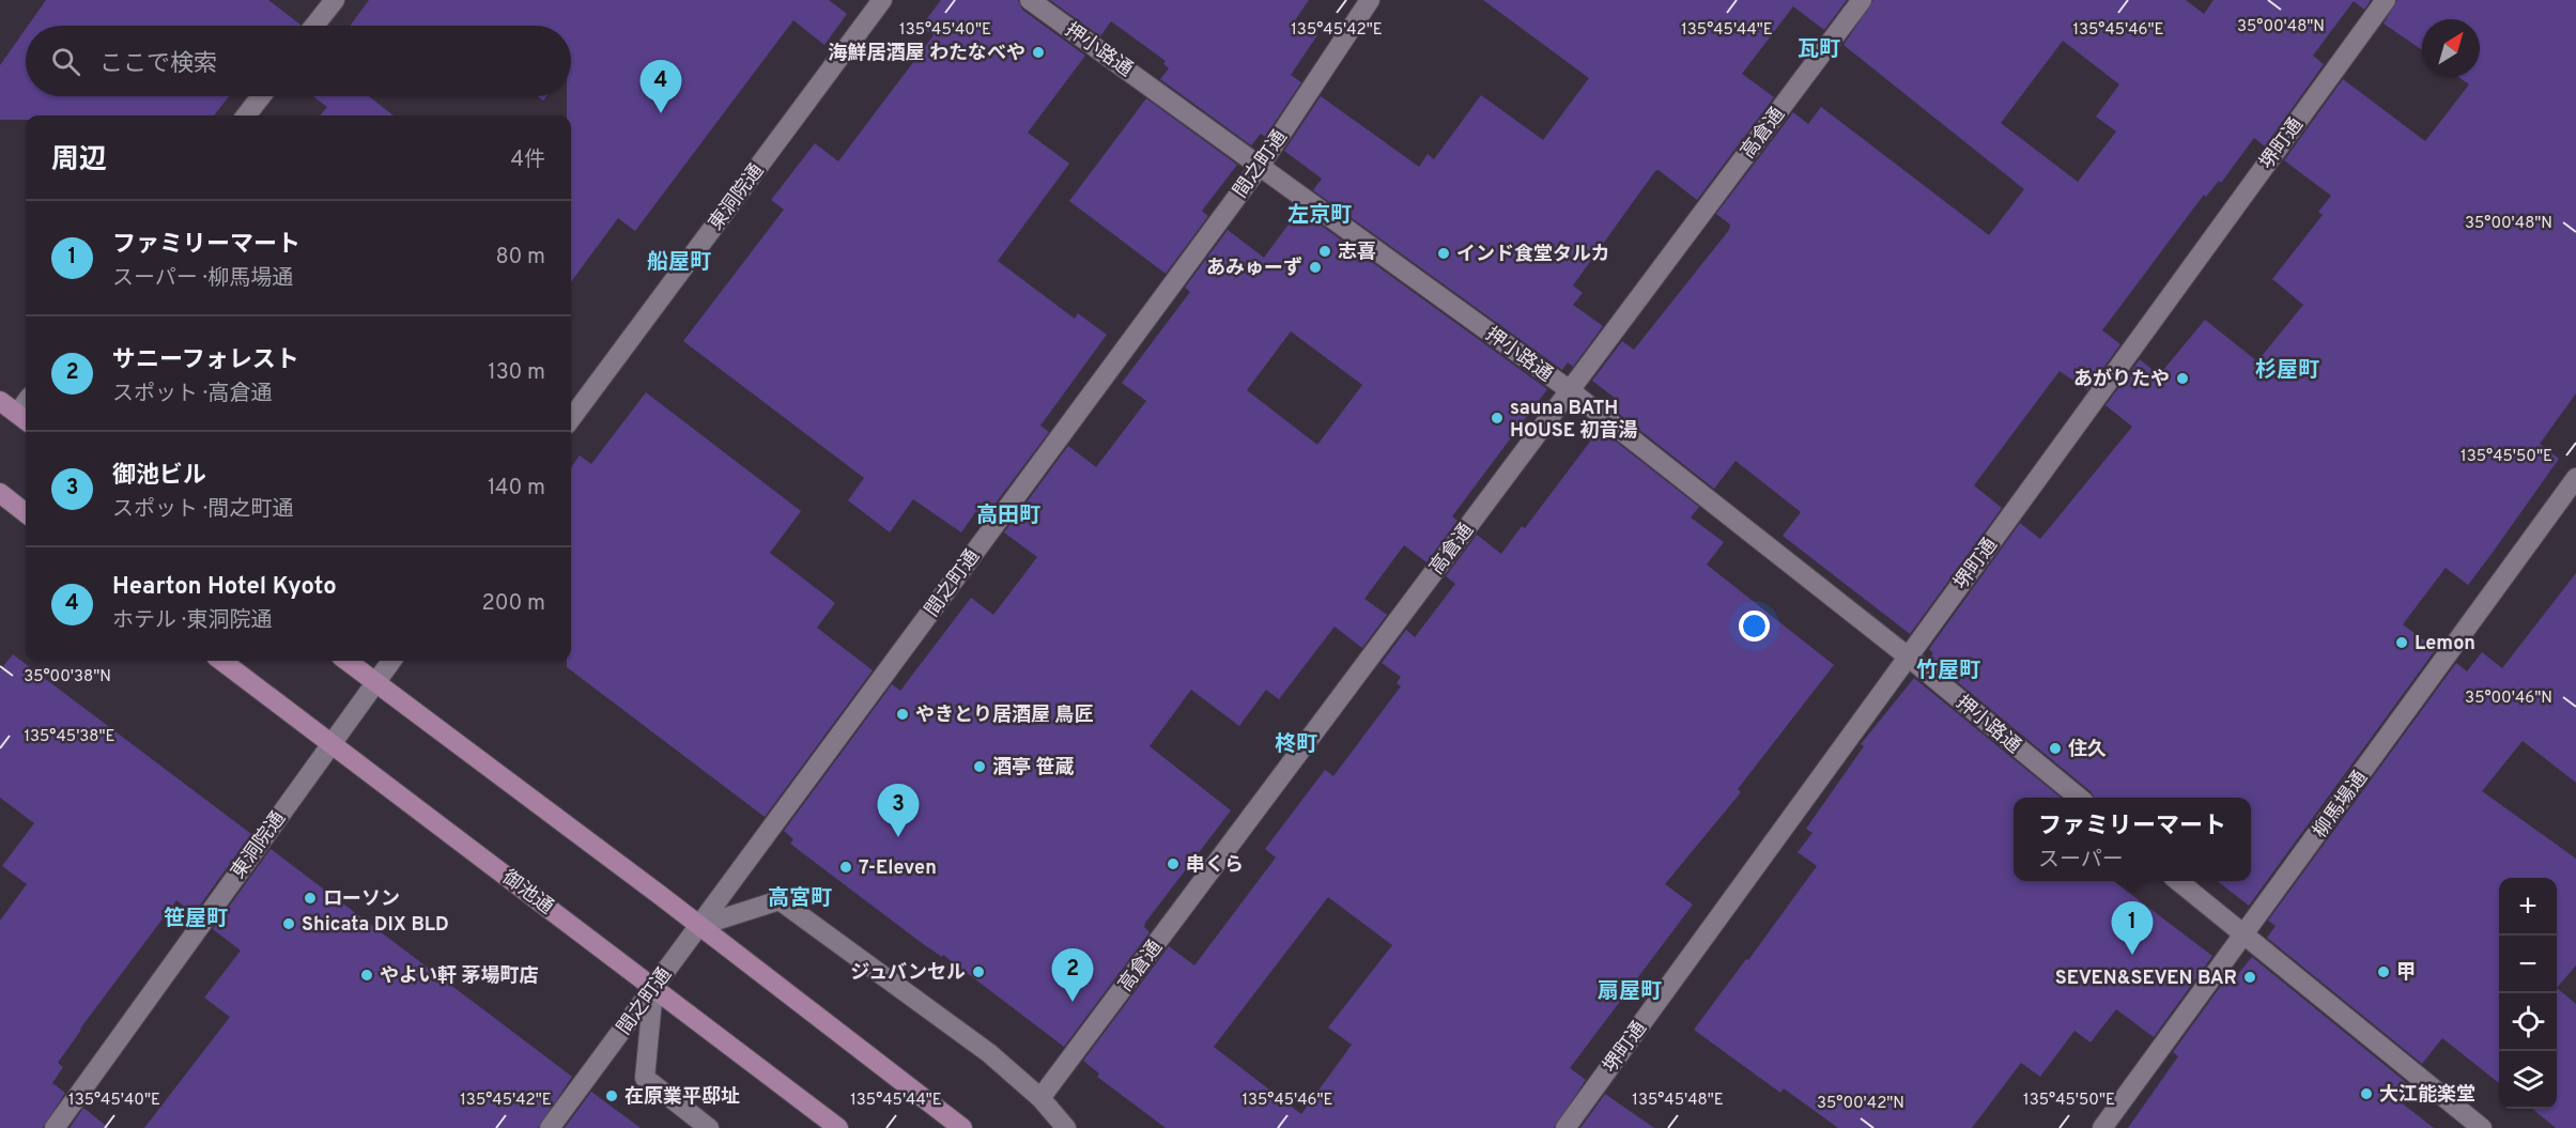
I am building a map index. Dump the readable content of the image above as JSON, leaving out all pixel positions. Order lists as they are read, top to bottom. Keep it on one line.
{"streets":{"main road":["御池通"],"street":["押小路通","高倉通","堺町通","間之町通","東洞院通","柳馬場通"]},"crossings":[["押小路通","高倉通"],["押小路通","堺町通"],["押小路通","間之町通"],["間之町通","御池通"],["東洞院通","御池通"]],"districts":["瓦町","左京町","船屋町","杉屋町","高田町","竹屋町","柊町","高宮町","笹屋町","扇屋町"],"places":["海鮮居酒屋 わたなべや","志喜","インド食堂タルカ","あみゅーず","あがりたや","sauna BATH HOUSE 初音湯","Lemon","やきとり居酒屋 鳥匠","住久","酒亭 笹蔵","串くら","7-Eleven","ローソン","Shicata DIX BLD","ジュバンセル","甲","やよい軒 茅場町店","SEVEN&SEVEN BAR","大江能楽堂","在原業平邸址"],"north":"top right","page":{"search":"ここで検索","pins":["4","3","1","2"],"heading":["周辺","4件"],"list":[{"mark":"1","name":"ファミリーマート","note":"スーパー · 柳馬場通","value":"80 m"},{"mark":"2","name":"サニーフォレスト","note":"スポット · 高倉通","value":"130 m"},{"mark":"3","name":"御池ビル","note":"スポット · 間之町通","value":"140 m"},{"mark":"4","name":"Hearton Hotel Kyoto","note":"ホテル · 東洞院通","value":"200 m"}],"popup":["ファミリーマート","スーパー"],"map_buttons":["+","−"]},"coordinates":["35°00'48\"N","135°45'40\"E","135°45'42\"E","135°45'44\"E","135°45'46\"E","135°45'50\"E","35°00'38\"N","35°00'46\"N","135°45'38\"E","135°45'48\"E","35°00'42\"N"]}
